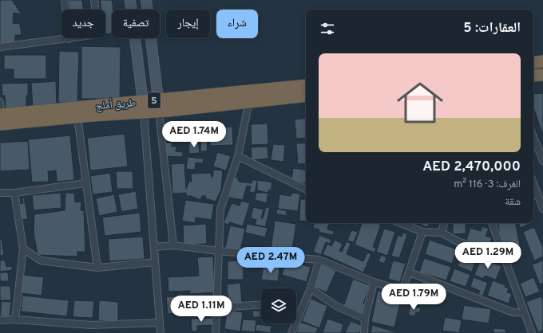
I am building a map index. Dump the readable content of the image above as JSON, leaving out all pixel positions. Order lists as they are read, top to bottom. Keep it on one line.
{"streets":{"highway":["5","طريق أملج"]},"page":{"chip":["شراء","إيجار","تصفية","جديد"],"heading":"العقارات: 5","list":[{"name":"AED 2,470,000","note":"الغرف: 3 · 116 m² · شقة"}],"price":["AED 1.74M","AED 1.29M","AED 2.47M","AED 1.79M","AED 1.11M"]}}
